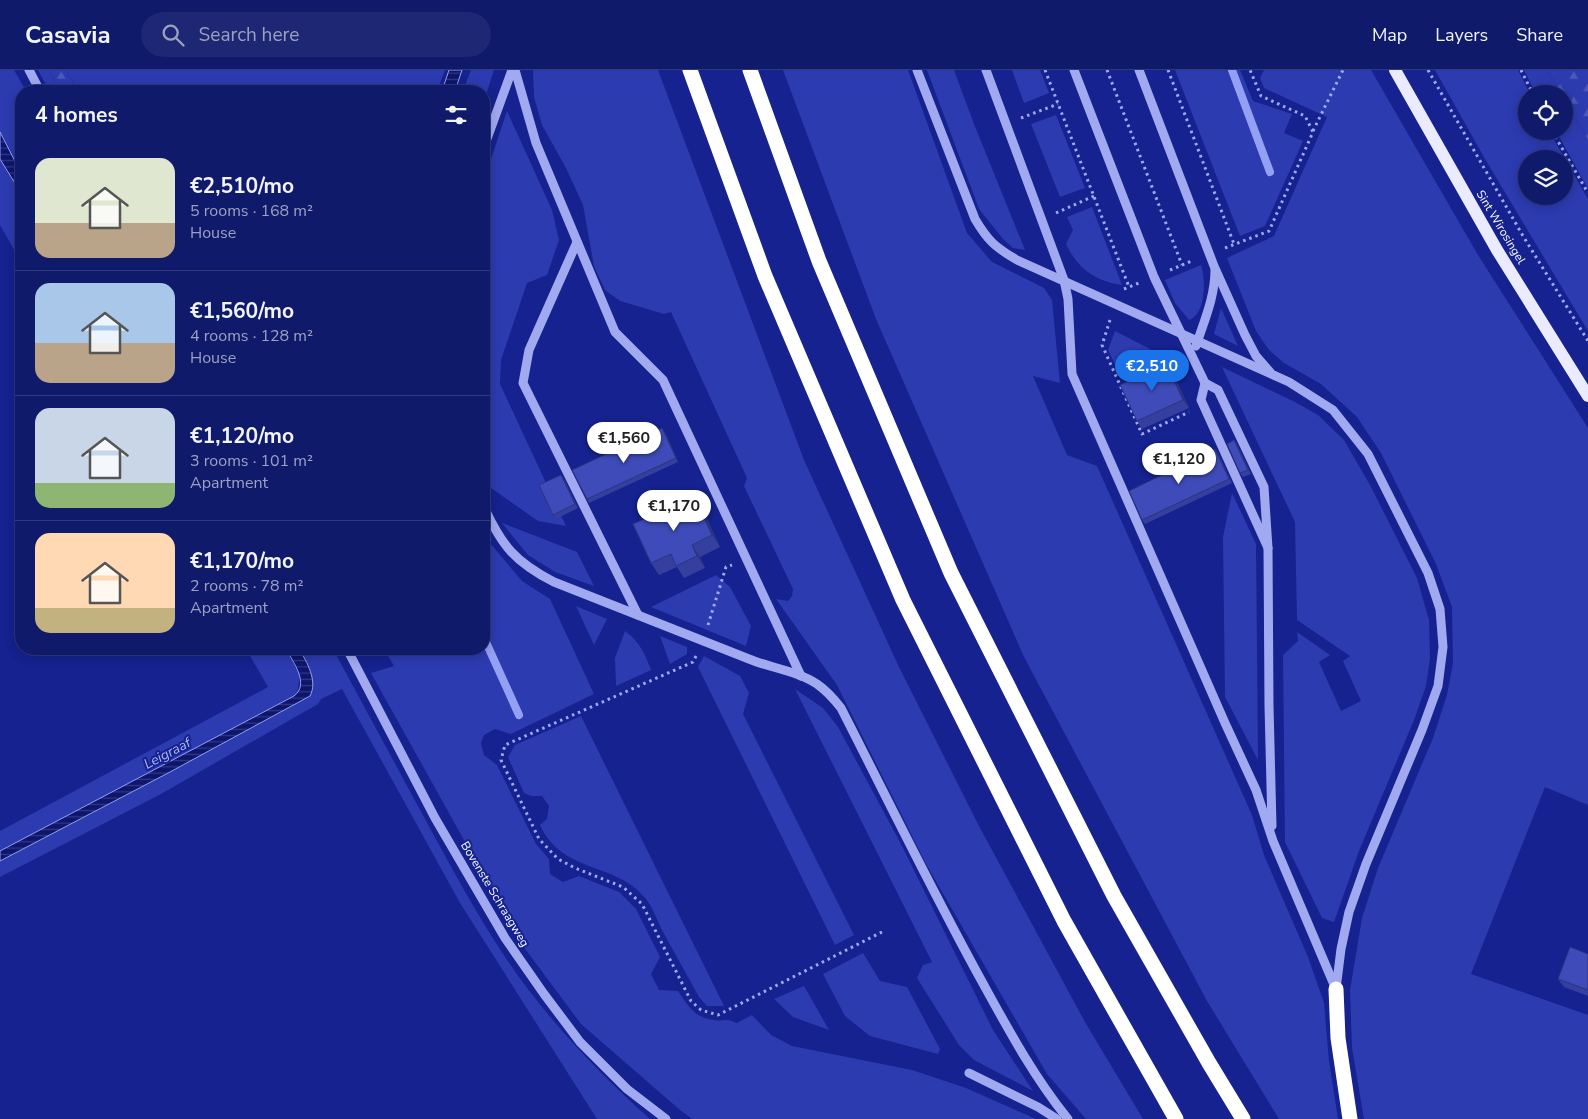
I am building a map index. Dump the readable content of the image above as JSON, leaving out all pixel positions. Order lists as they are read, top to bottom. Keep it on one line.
{"streets":{"main road":["Sint Wirosingel"],"street":["Bovenste Schraagweg"]},"water":["Leigraaf"],"page":{"header":"Casavia","search":"Search here","nav":["Map","Layers","Share"],"heading":"4 homes","list":[{"name":"€2,510/mo","note":"5 rooms · 168 m² · House"},{"name":"€1,560/mo","note":"4 rooms · 128 m² · House"},{"name":"€1,120/mo","note":"3 rooms · 101 m² · Apartment"},{"name":"€1,170/mo","note":"2 rooms · 78 m² · Apartment"}],"price":["€2,510","€1,560","€1,120","€1,170"]}}
